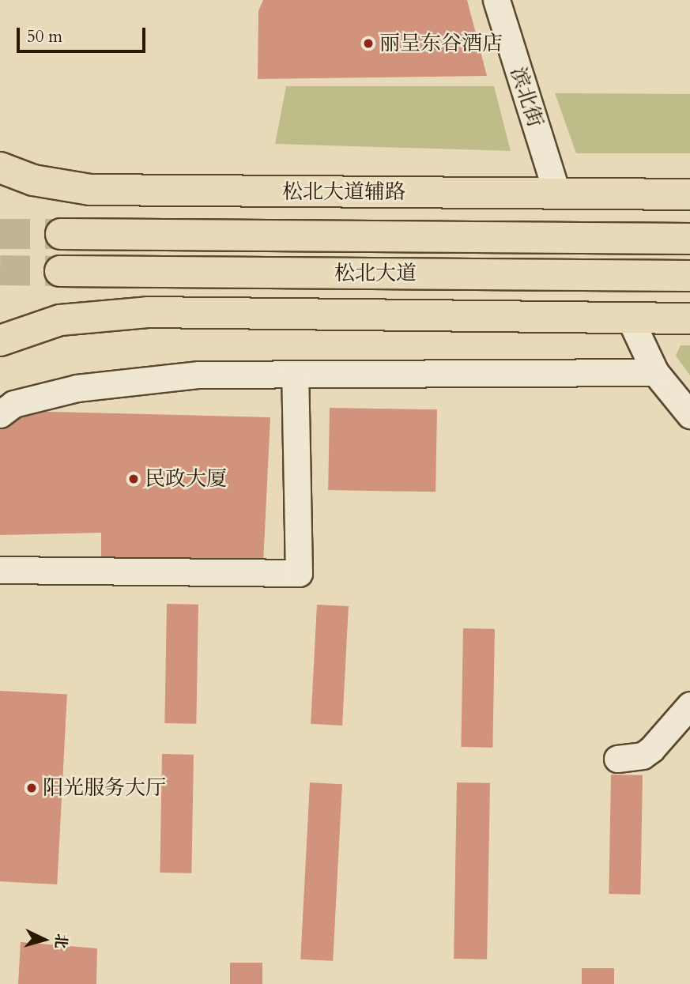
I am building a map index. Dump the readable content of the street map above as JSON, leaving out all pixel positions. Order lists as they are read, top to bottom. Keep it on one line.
{"streets":{"highway":["松北大道辅路","松北大道"],"street":["滨北街"]},"crossings":[["滨北街","松北大道辅路"]],"places":["丽呈东谷酒店","民政大厦","阳光服务大厅"],"scale_bar":"50 m","north":"right"}
